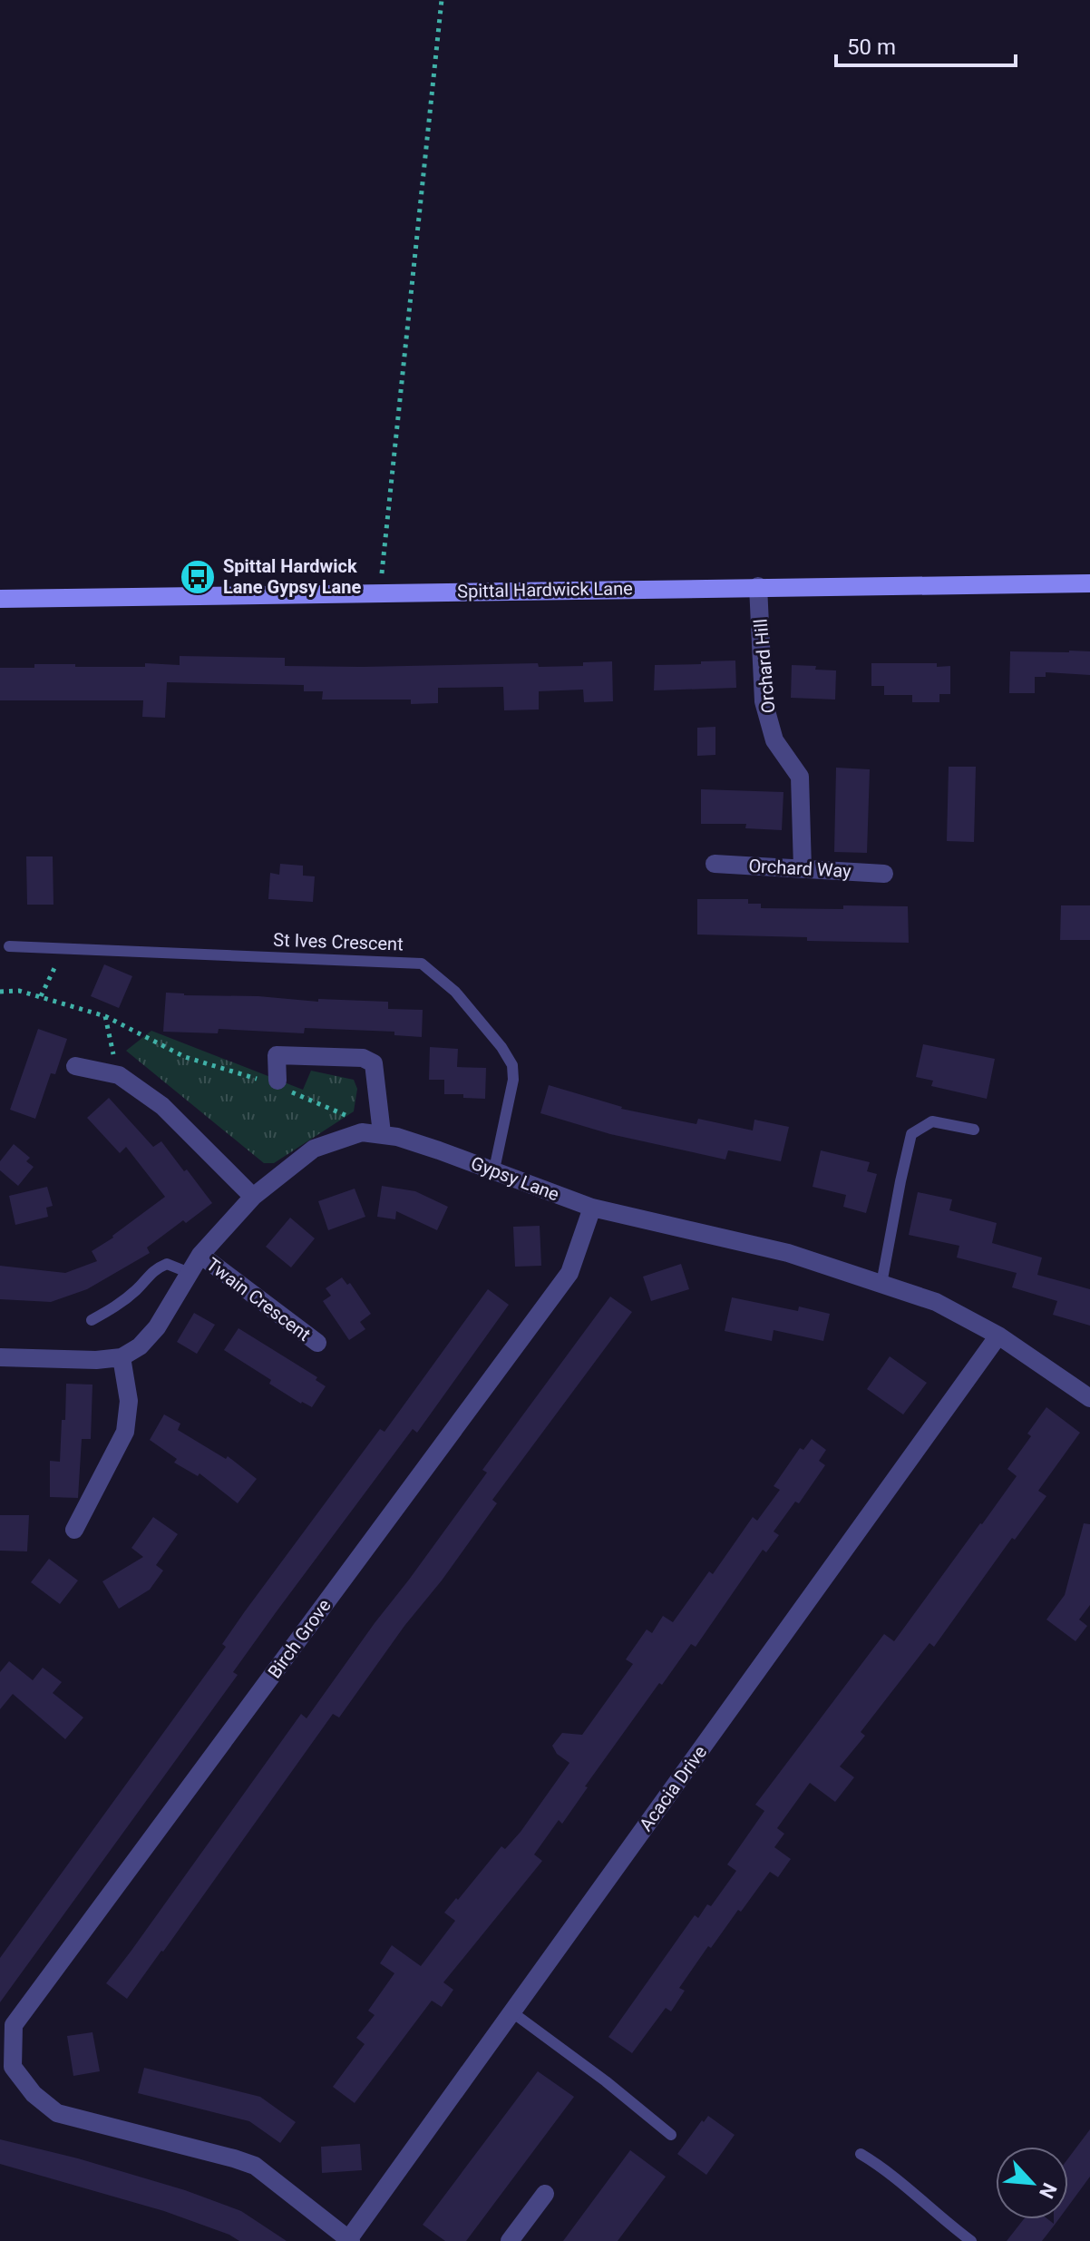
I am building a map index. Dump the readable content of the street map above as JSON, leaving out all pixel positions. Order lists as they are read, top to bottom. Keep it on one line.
{"streets":{"street":["Spittal Hardwick Lane","Orchard Hill","Orchard Way","Gypsy Lane","Twain Crescent","Birch Grove","Acacia Drive"],"lane":["St Ives Crescent"]},"crossings":[["Spittal Hardwick Lane","Orchard Hill"],["Orchard Hill","Orchard Way"],["St Ives Crescent","Gypsy Lane"],["Gypsy Lane","Twain Crescent"],["Gypsy Lane","Birch Grove"],["Gypsy Lane","Acacia Drive"],["Birch Grove","Acacia Drive"]],"places":{"bus stop":["Spittal Hardwick Lane Gypsy Lane"]},"scale_bar":"50 m","north":"bottom right"}
